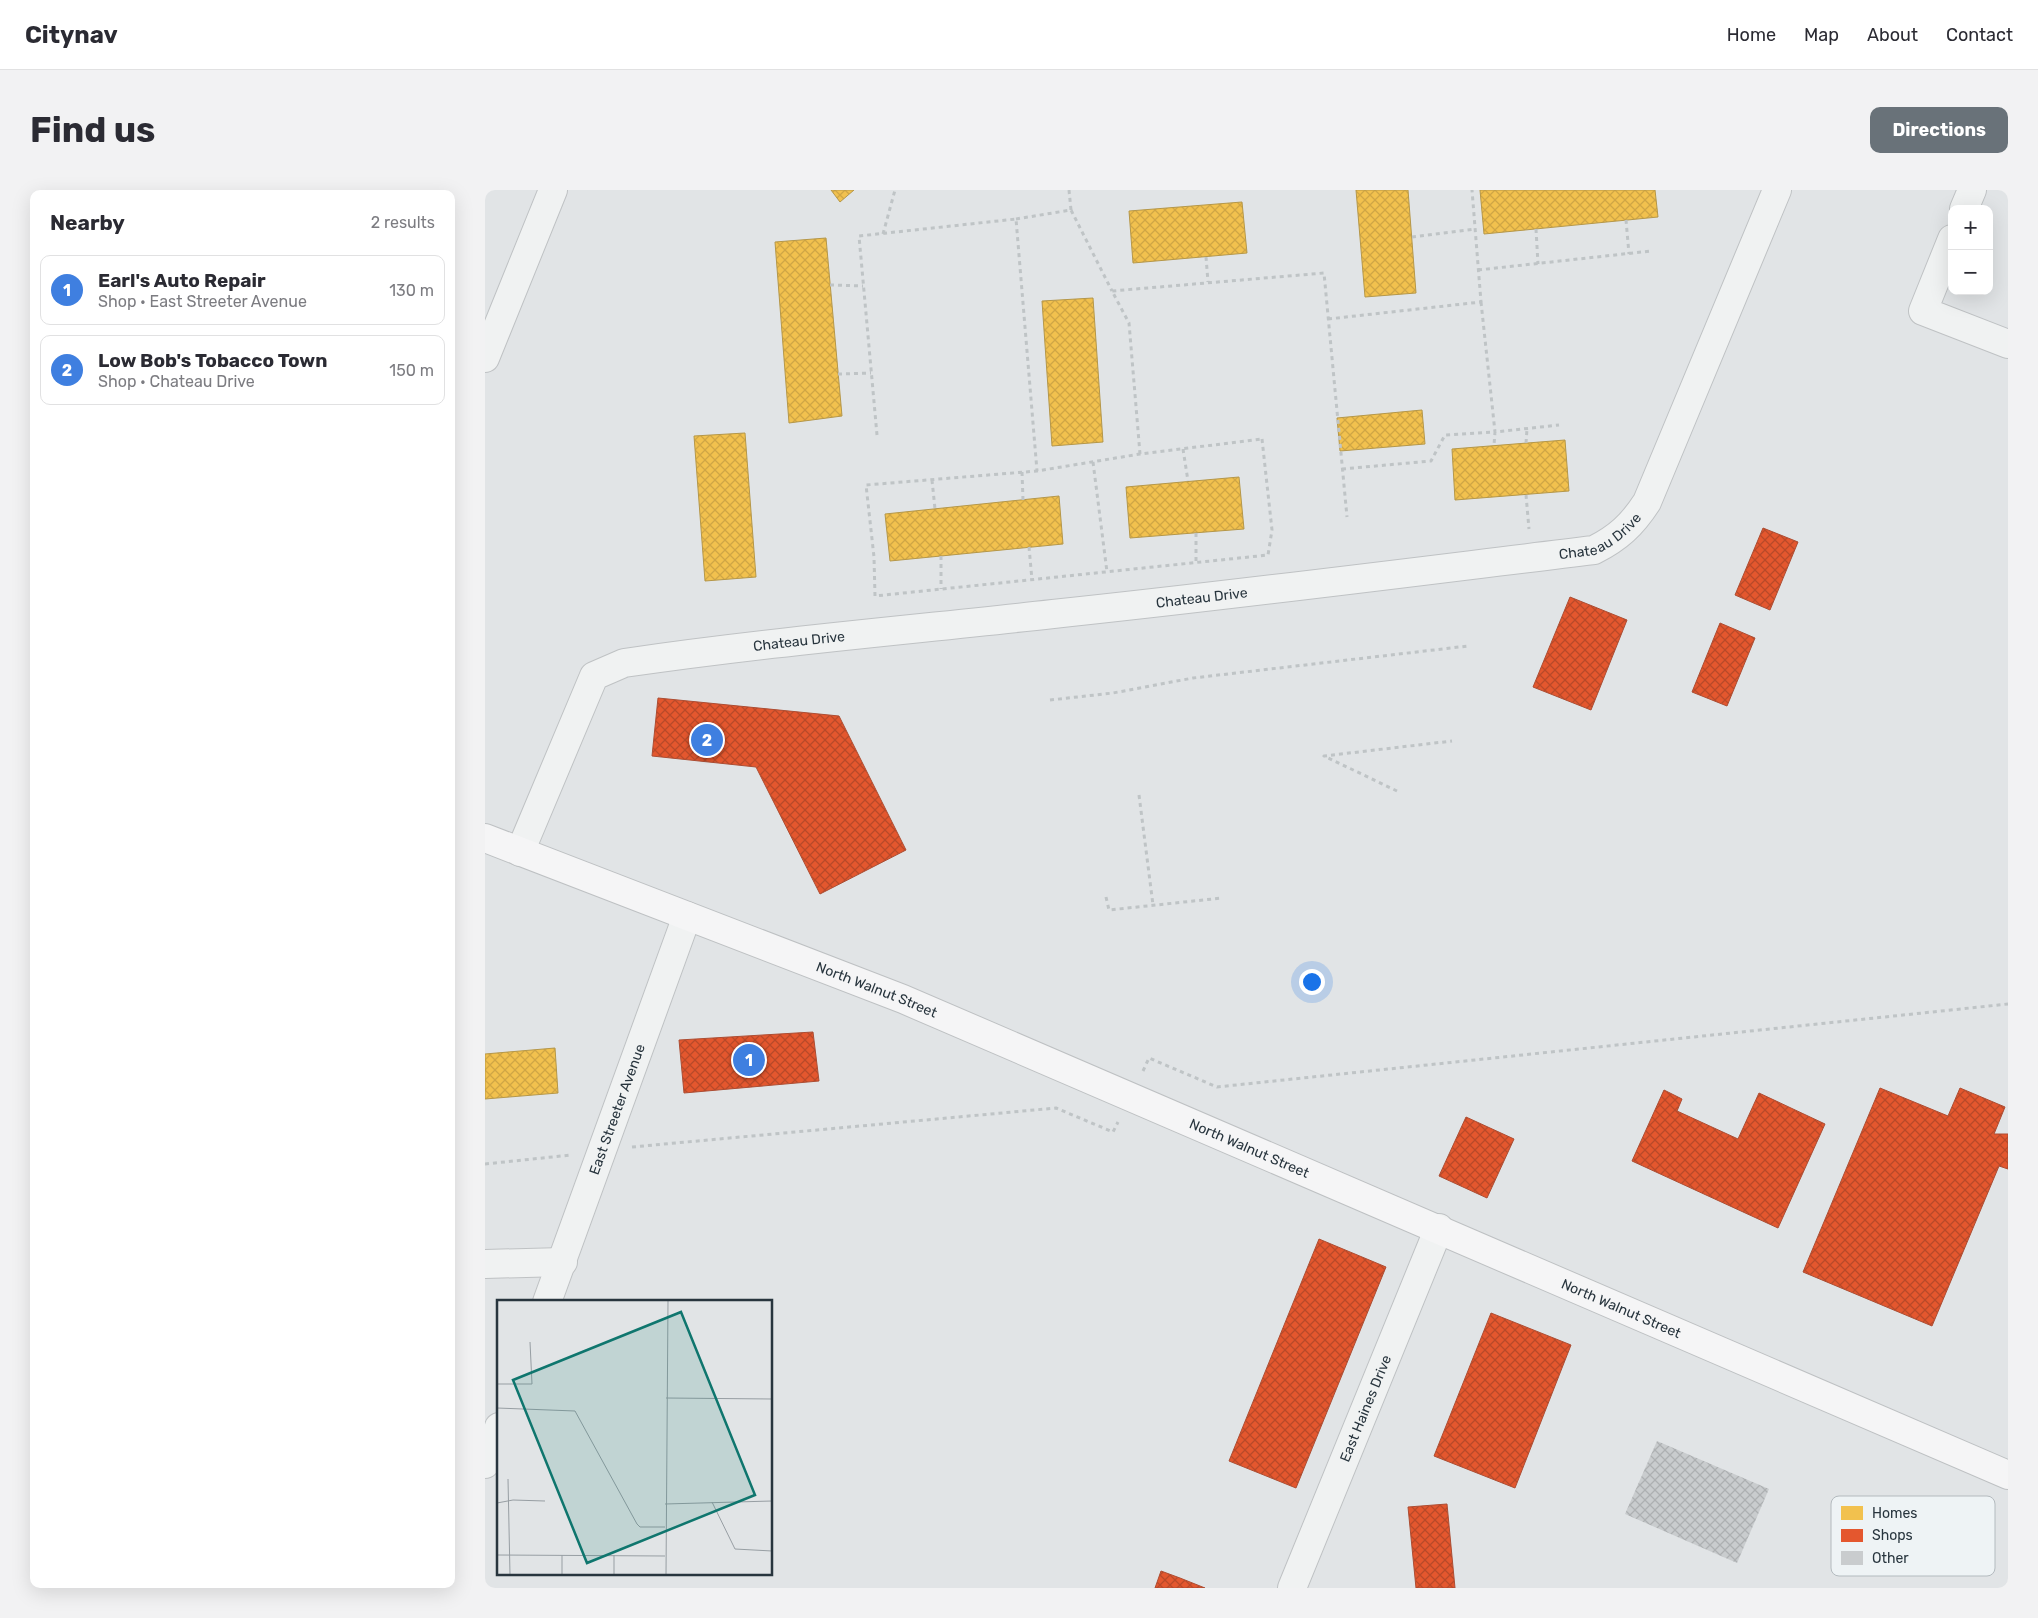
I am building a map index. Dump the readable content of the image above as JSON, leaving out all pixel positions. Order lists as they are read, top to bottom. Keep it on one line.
{"streets":{"main road":["North Walnut Street"],"street":["Chateau Drive","East Streeter Avenue","East Haines Drive"]},"crossings":[["Chateau Drive","North Walnut Street"],["North Walnut Street","East Streeter Avenue"],["North Walnut Street","East Haines Drive"]],"legend":["Homes","Shops","Other"],"page":{"header":"Citynav","nav":["Home","Map","About","Contact"],"buttons":"Directions","title":"Find us","heading":["Nearby","2 results"],"map_buttons":["+","−"],"list":[{"mark":"1","name":"Earl's Auto Repair","note":"Shop · East Streeter Avenue","value":"130 m"},{"mark":"2","name":"Low Bob's Tobacco Town","note":"Shop · Chateau Drive","value":"150 m"}],"pins":["2","1"]}}
